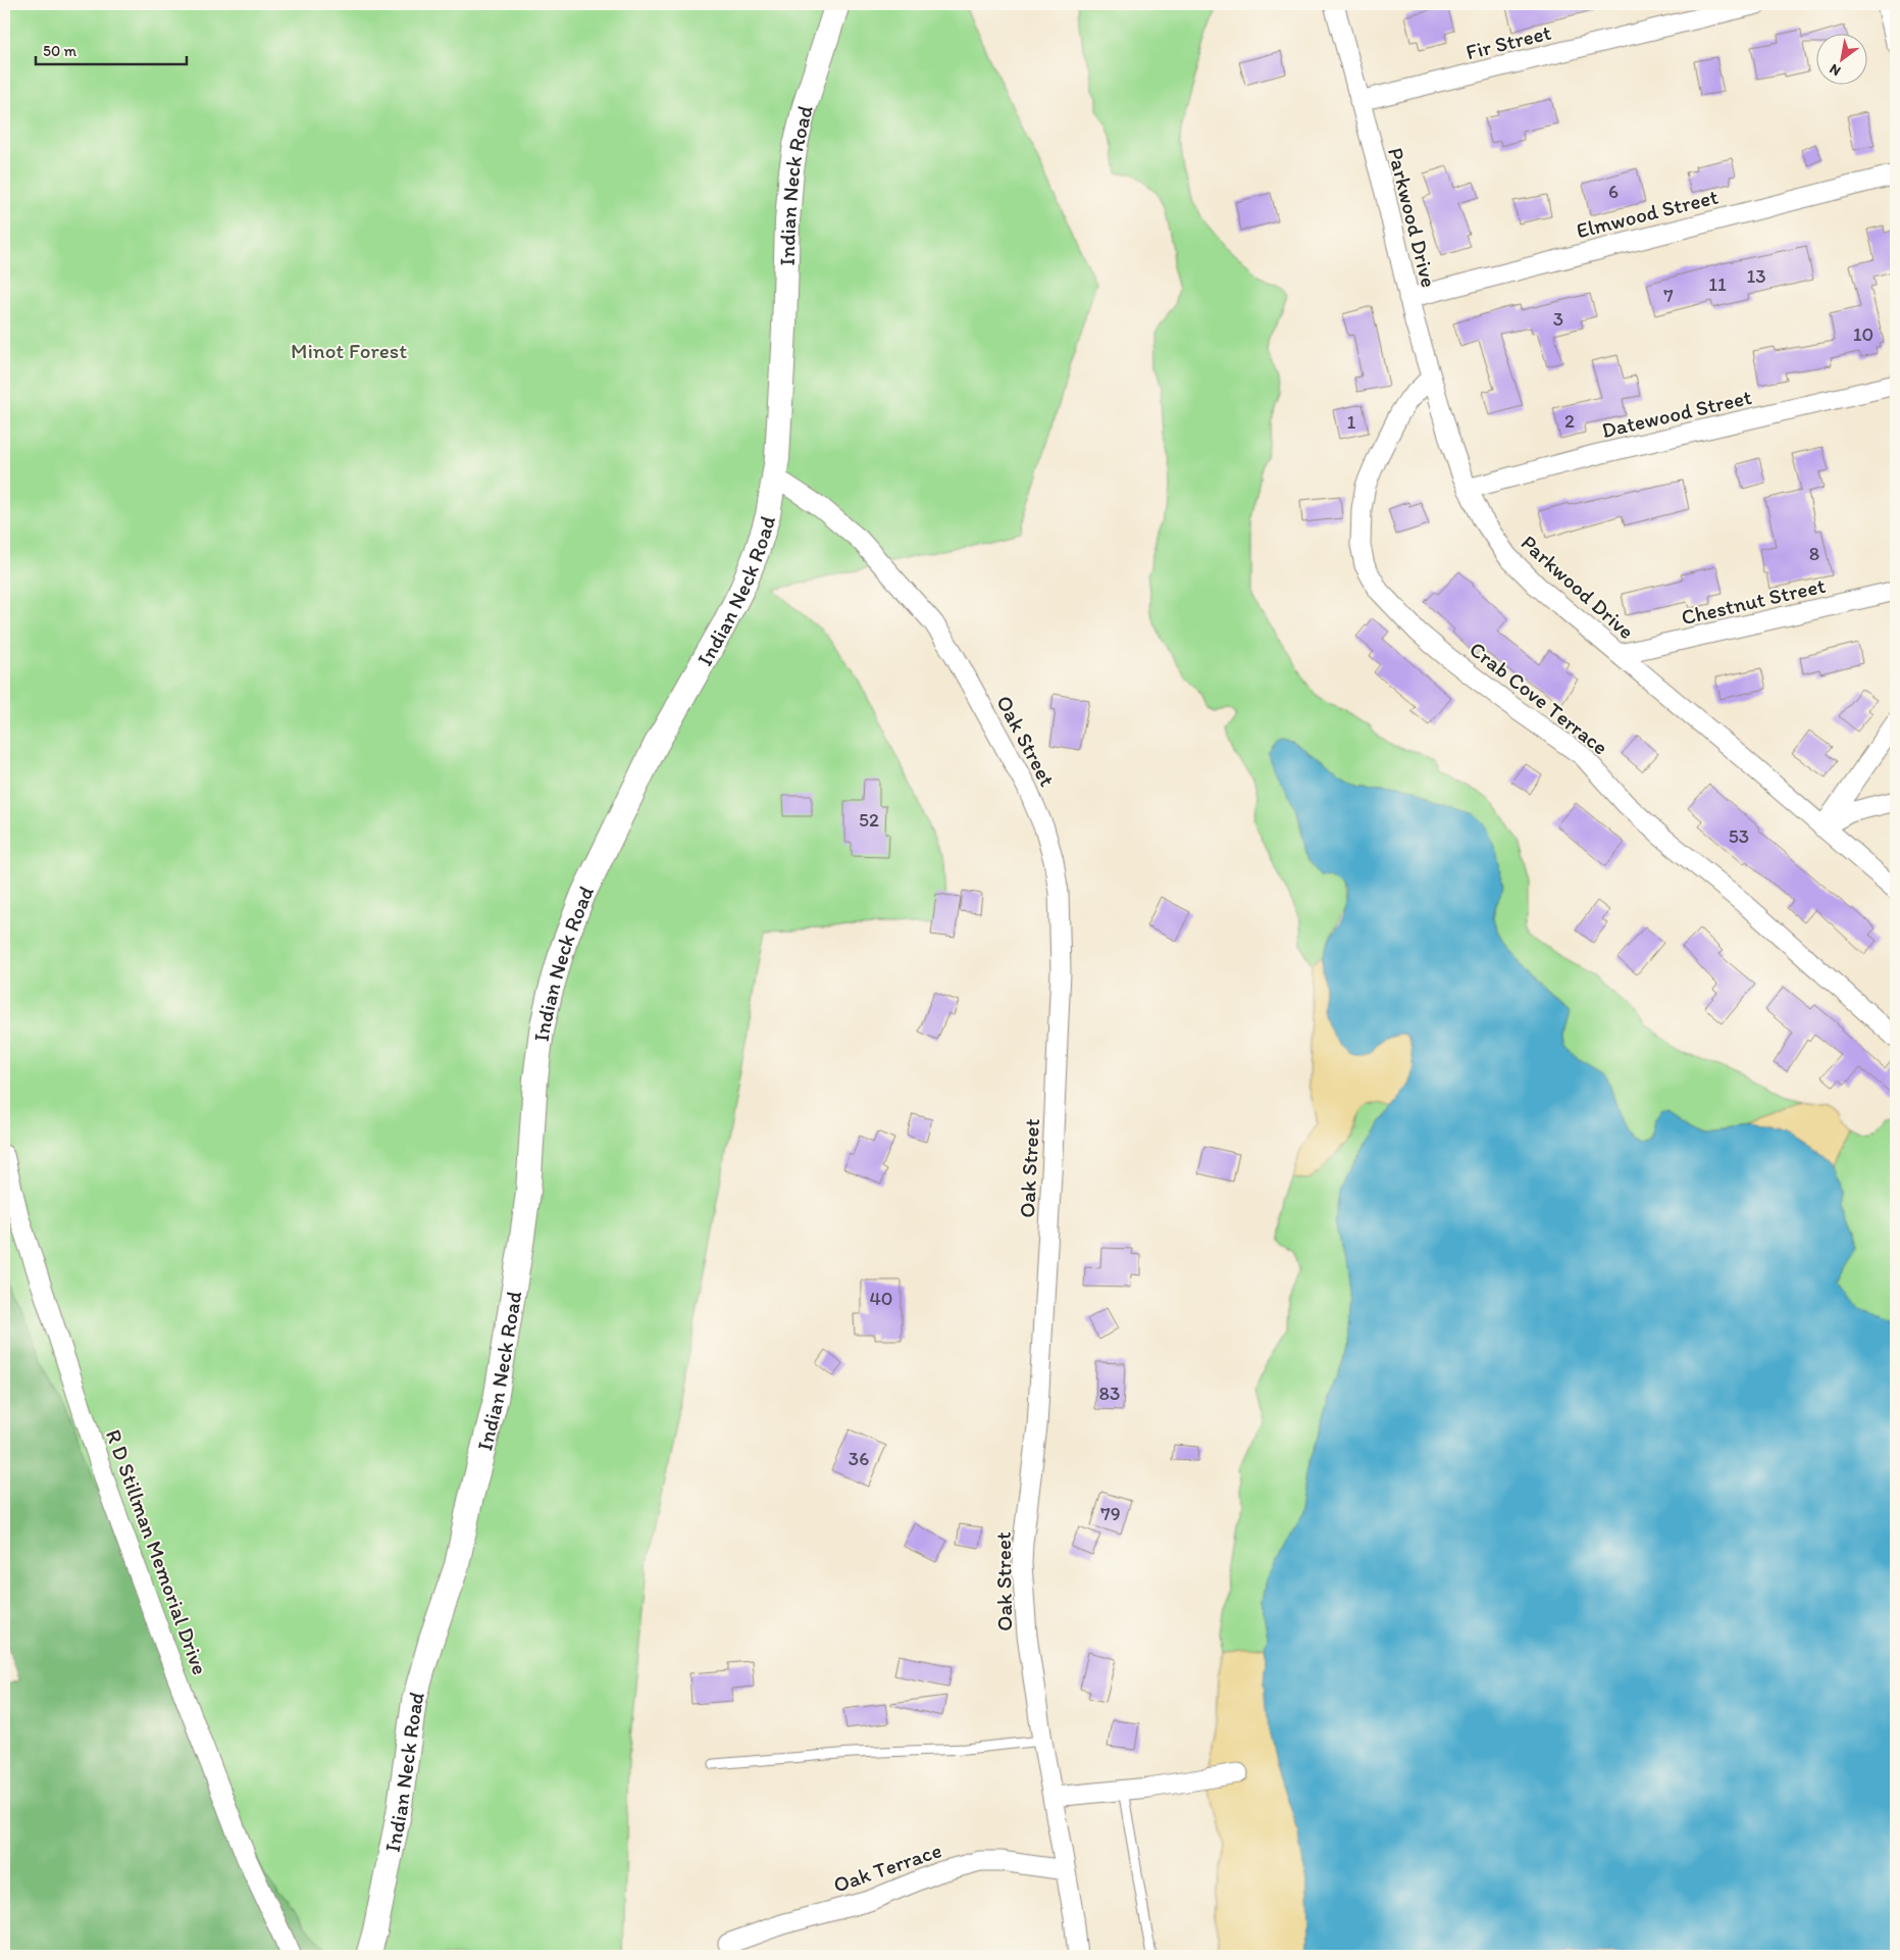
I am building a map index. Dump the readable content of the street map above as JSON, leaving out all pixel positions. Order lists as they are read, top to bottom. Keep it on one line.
{"streets":{"street":["Fir Street","Indian Neck Road","Elmwood Street","Parkwood Drive","Datewood Street","Chestnut Street","Crab Cove Terrace","Oak Street","R D Stillman Memorial Drive","Oak Terrace"]},"crossings":[["Fir Street","Parkwood Drive"],["Indian Neck Road","Oak Street"],["Elmwood Street","Parkwood Drive"],["Parkwood Drive","Datewood Street"],["Parkwood Drive","Chestnut Street"],["Parkwood Drive","Crab Cove Terrace"],["Oak Street","Oak Terrace"]],"parks":["Minot Forest"],"house_numbers":["6","13","11","7","3","10","2","1","8","52","53","40","83","36","79"],"scale_bar":"50 m","north":"bottom left"}
